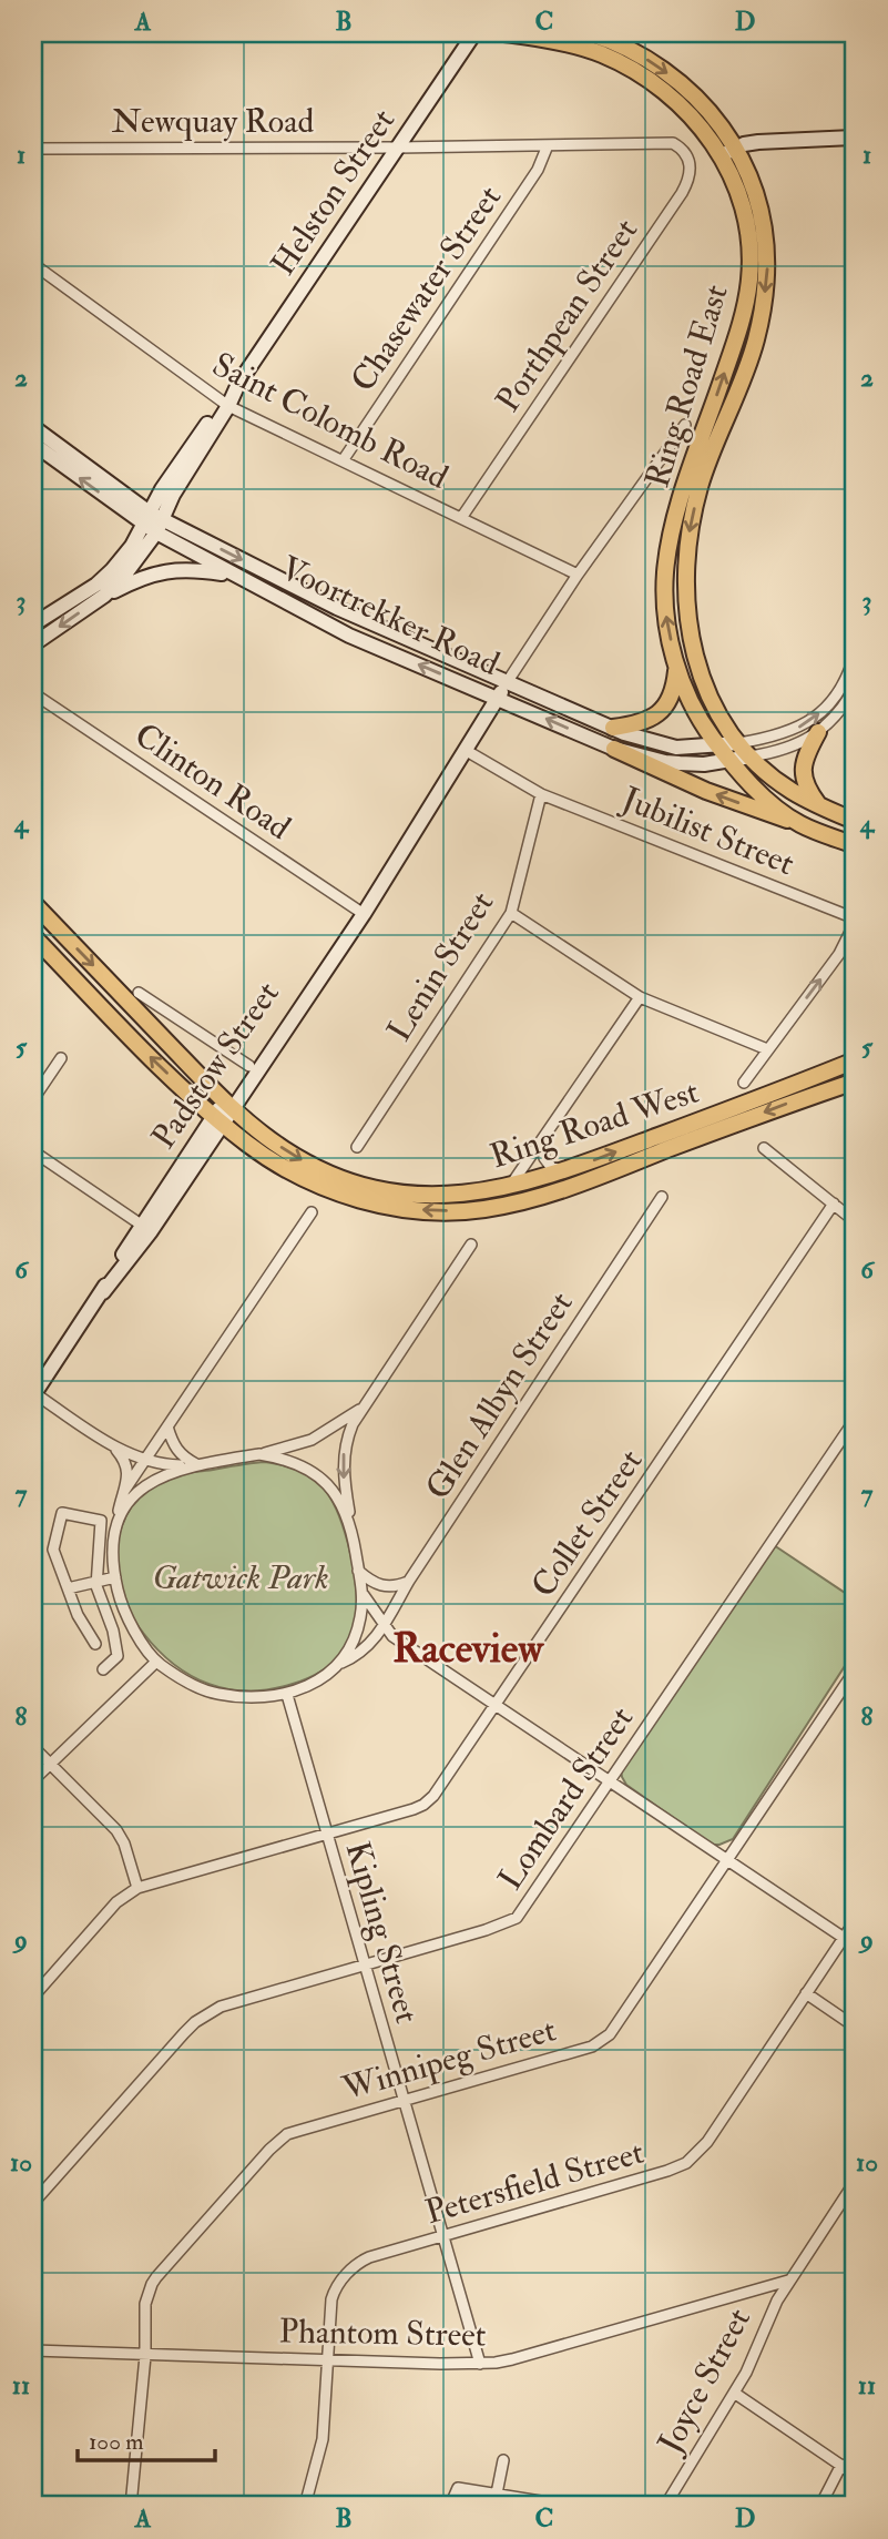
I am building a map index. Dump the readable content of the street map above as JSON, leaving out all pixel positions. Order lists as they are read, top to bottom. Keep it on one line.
{"streets":{"main road":["Ring Road East","Ring Road West"],"street":["Newquay Road","Helston Street","Chasewater Street","Porthpean Street","Saint Colomb Road","Voortrekker Road","Clinton Road","Jubilist Street","Lenin Street","Padstow Street","Glen Albyn Street","Collet Street","Lombard Street","Kipling Street","Winnipeg Street","Petersfield Street","Phantom Street","Joyce Street"]},"crossings":[["Newquay Road","Helston Street"],["Newquay Road","Chasewater Street"],["Newquay Road","Porthpean Street"],["Helston Street","Saint Colomb Road"],["Helston Street","Voortrekker Road"],["Chasewater Street","Saint Colomb Road"],["Porthpean Street","Saint Colomb Road"],["Ring Road East","Voortrekker Road"],["Saint Colomb Road","Padstow Street"],["Voortrekker Road","Padstow Street"],["Clinton Road","Padstow Street"],["Jubilist Street","Lenin Street"],["Padstow Street","Ring Road West"],["Glen Albyn Street","Kipling Street"],["Collet Street","Kipling Street"],["Lombard Street","Kipling Street"],["Kipling Street","Winnipeg Street"],["Kipling Street","Petersfield Street"],["Kipling Street","Phantom Street"],["Winnipeg Street","Phantom Street"],["Petersfield Street","Phantom Street"],["Phantom Street","Joyce Street"]],"districts":["Raceview"],"parks":["Gatwick Park"],"scale_bar":"100 m","grid":{"columns":["A","B","C","D"],"rows":["1","2","3","4","5","6","7","8","9","10","11"]}}
